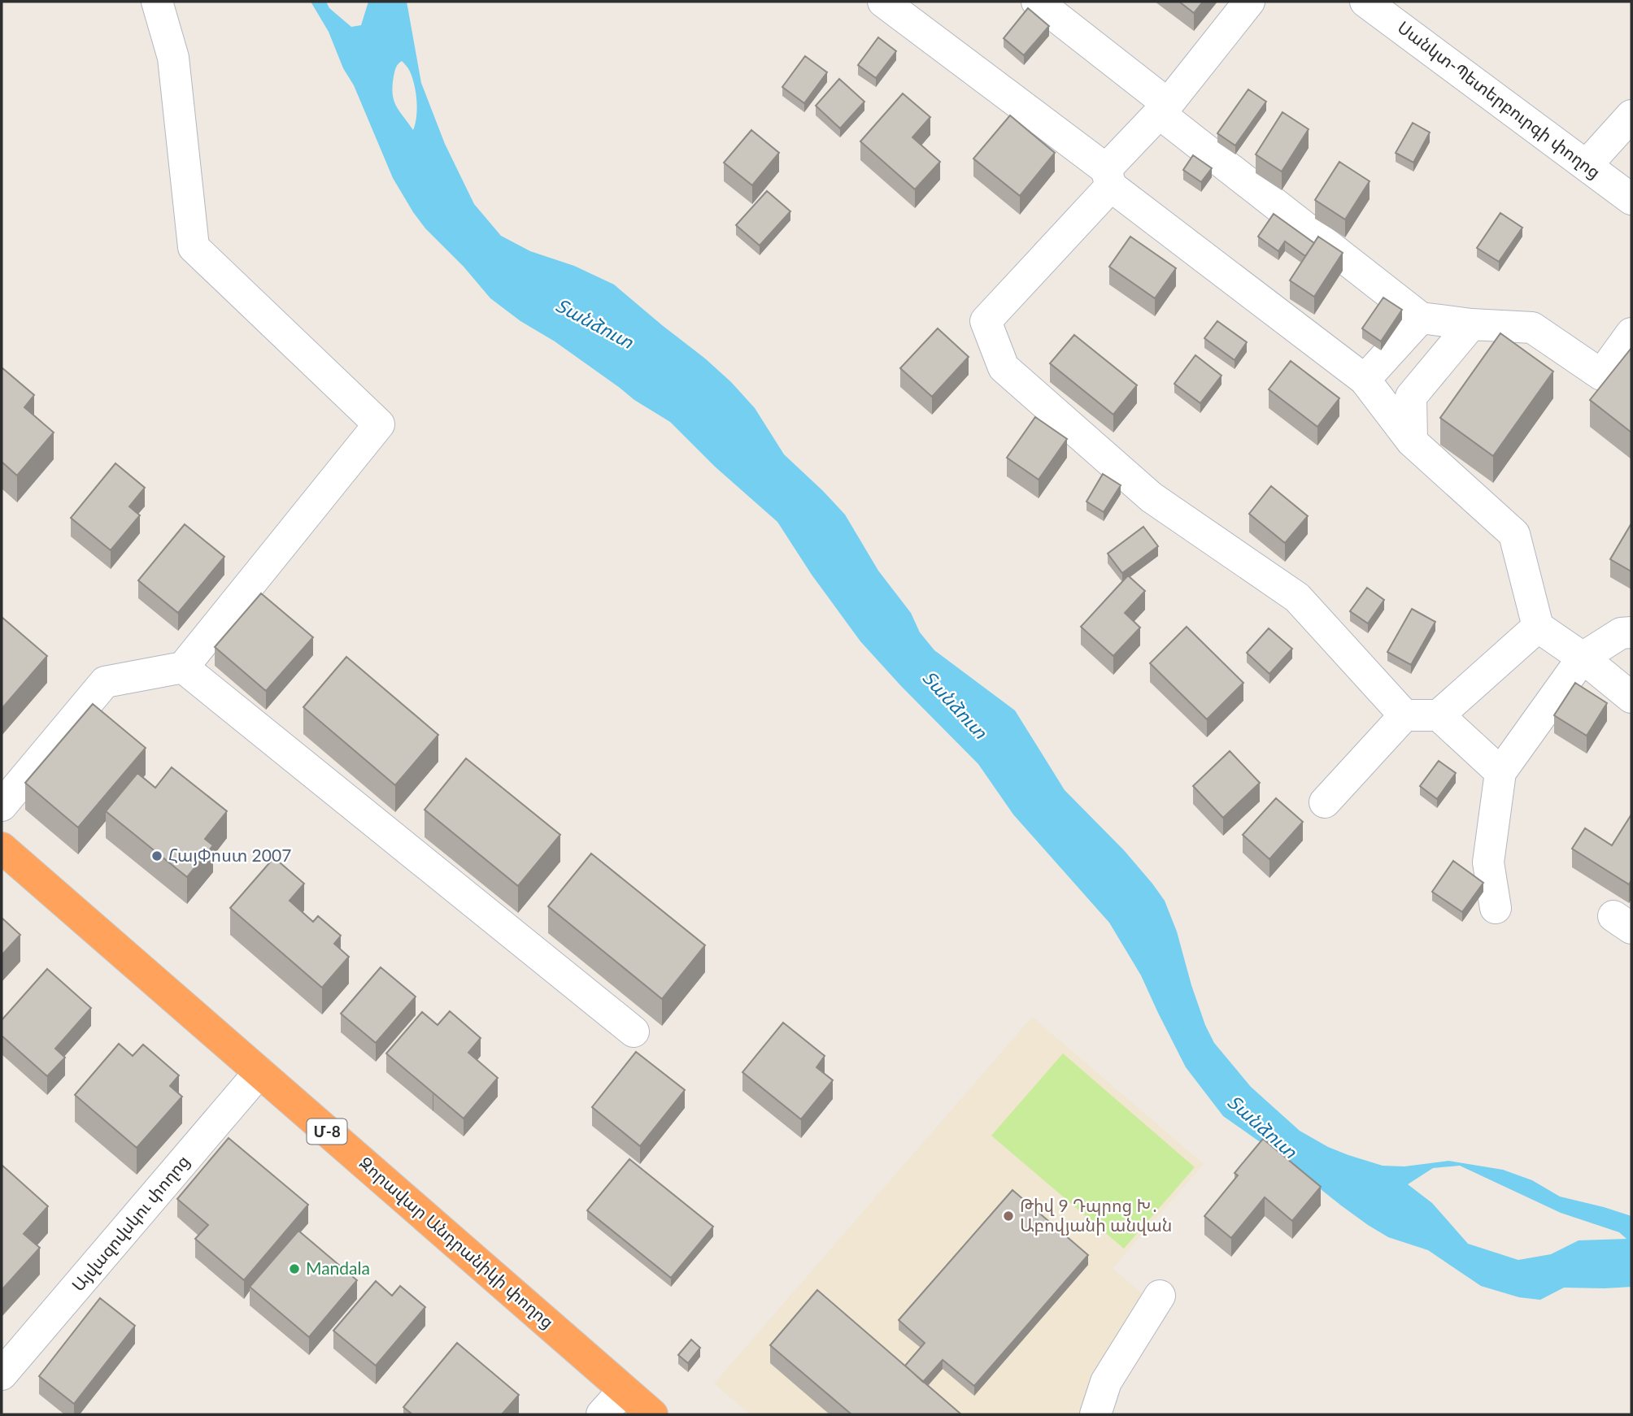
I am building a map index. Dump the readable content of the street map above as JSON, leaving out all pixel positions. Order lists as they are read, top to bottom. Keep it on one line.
{"streets":{"highway":["Մ-8","Զորավար Անդրանիկի փողոց"],"street":["Սանկտ-Պետերբուրգի փողոց","Այվազովսկու փողոց"]},"crossings":[["Այվազովսկու փողոց","Զորավար Անդրանիկի փողոց"]],"water":["Տանձուտ"],"places":["ՀայՓոստ 2007","Թիվ 9 Դպրոց Խ․ Աբովյանի անվան","Mandala"]}
